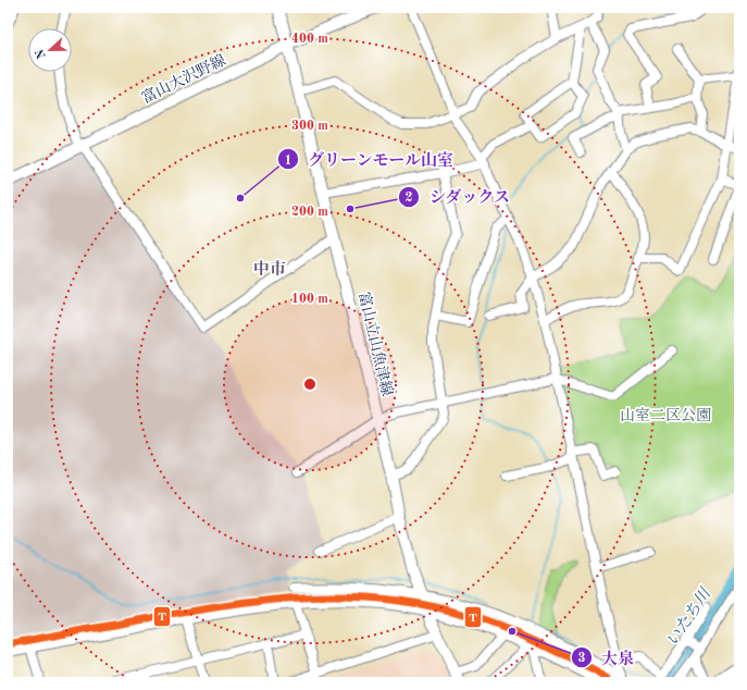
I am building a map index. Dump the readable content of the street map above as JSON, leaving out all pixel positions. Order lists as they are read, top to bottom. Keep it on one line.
{"streets":{"main road":["富山大沢野線","富山立山魚津線"]},"crossings":[["富山大沢野線","富山立山魚津線"]],"districts":["中市"],"water":["いたち川"],"parks":["山室二区公園"],"places":["グリーンモール山室","シダックス","大泉"],"lines":["transit line T"],"north":"left","rings":["400 m","300 m","200 m","100 m"]}
